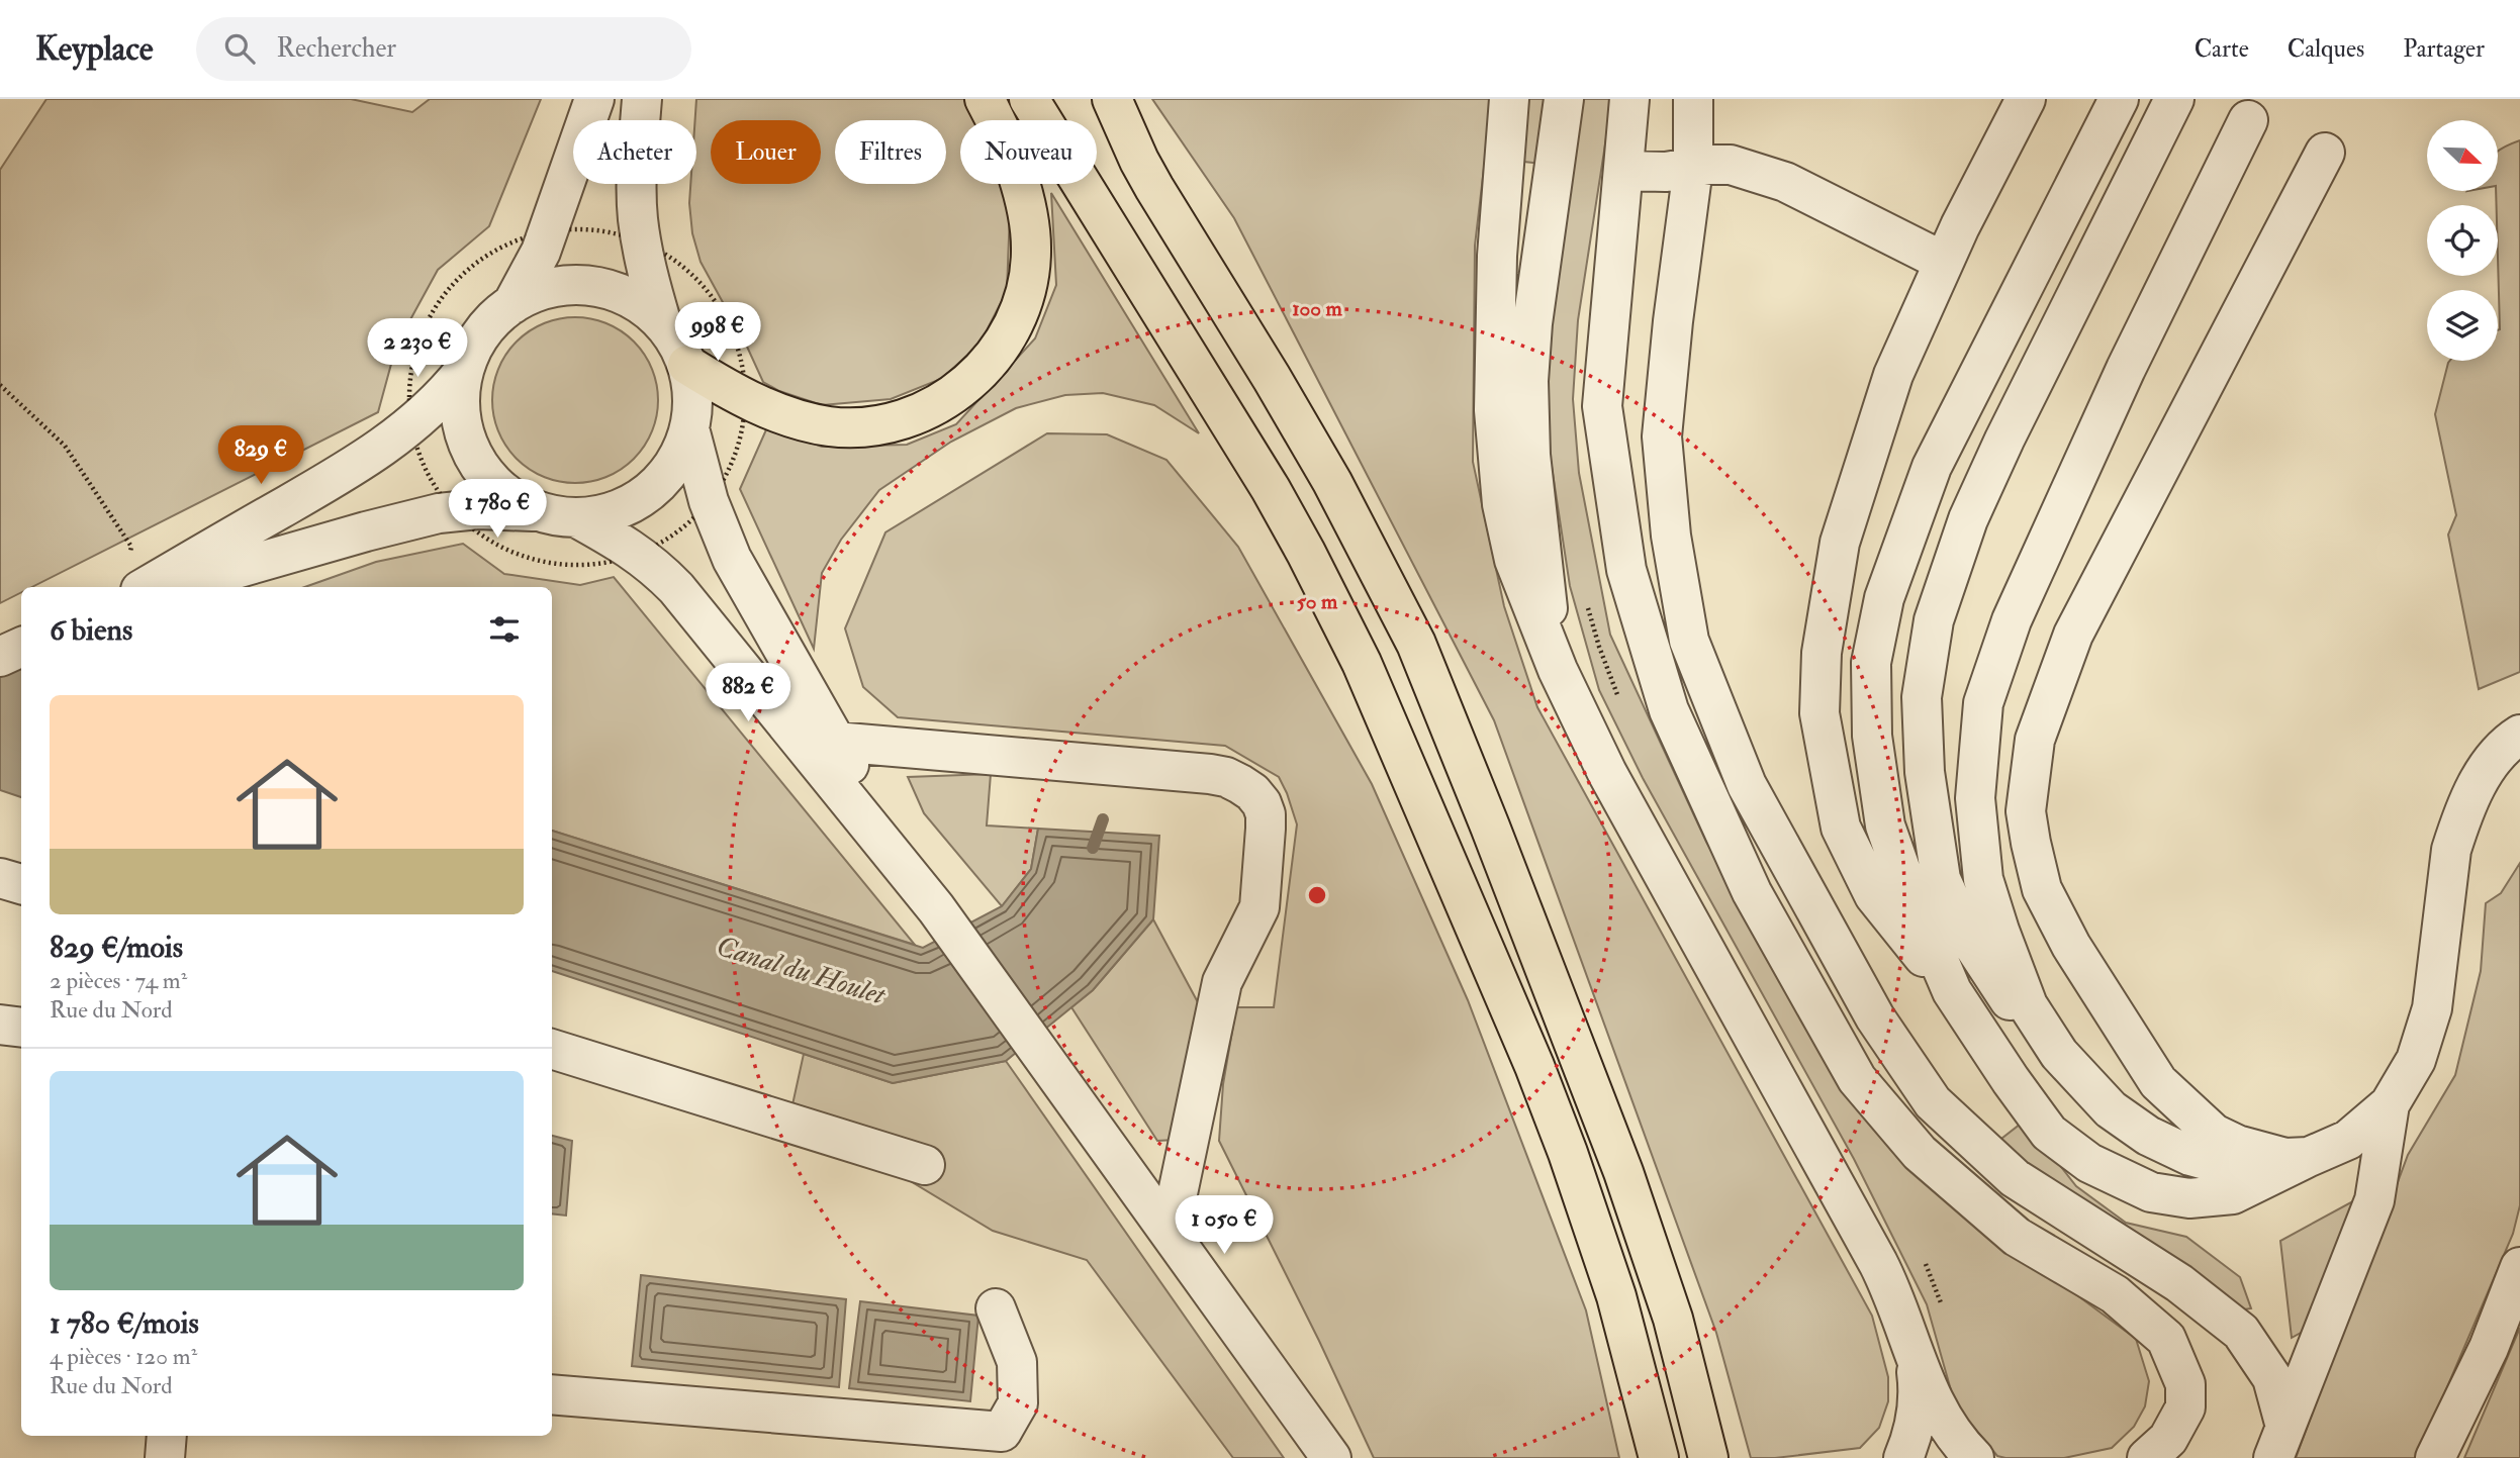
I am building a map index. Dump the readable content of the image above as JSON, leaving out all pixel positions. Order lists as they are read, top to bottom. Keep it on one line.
{"water":["Canal du Houlet"],"north":"bottom right","page":{"header":"Keyplace","search":"Rechercher","nav":["Carte","Calques","Partager"],"chip":["Acheter","Louer","Filtres","Nouveau"],"price":["998 €","2 230 €","829 €","1 780 €","882 €","1 050 €"],"heading":"6 biens","list":[{"name":"829 €/mois","note":"2 pièces · 74 m² · Rue du Nord"},{"name":"1 780 €/mois","note":"4 pièces · 120 m² · Rue du Nord"}]},"rings":["100 m","50 m"]}
